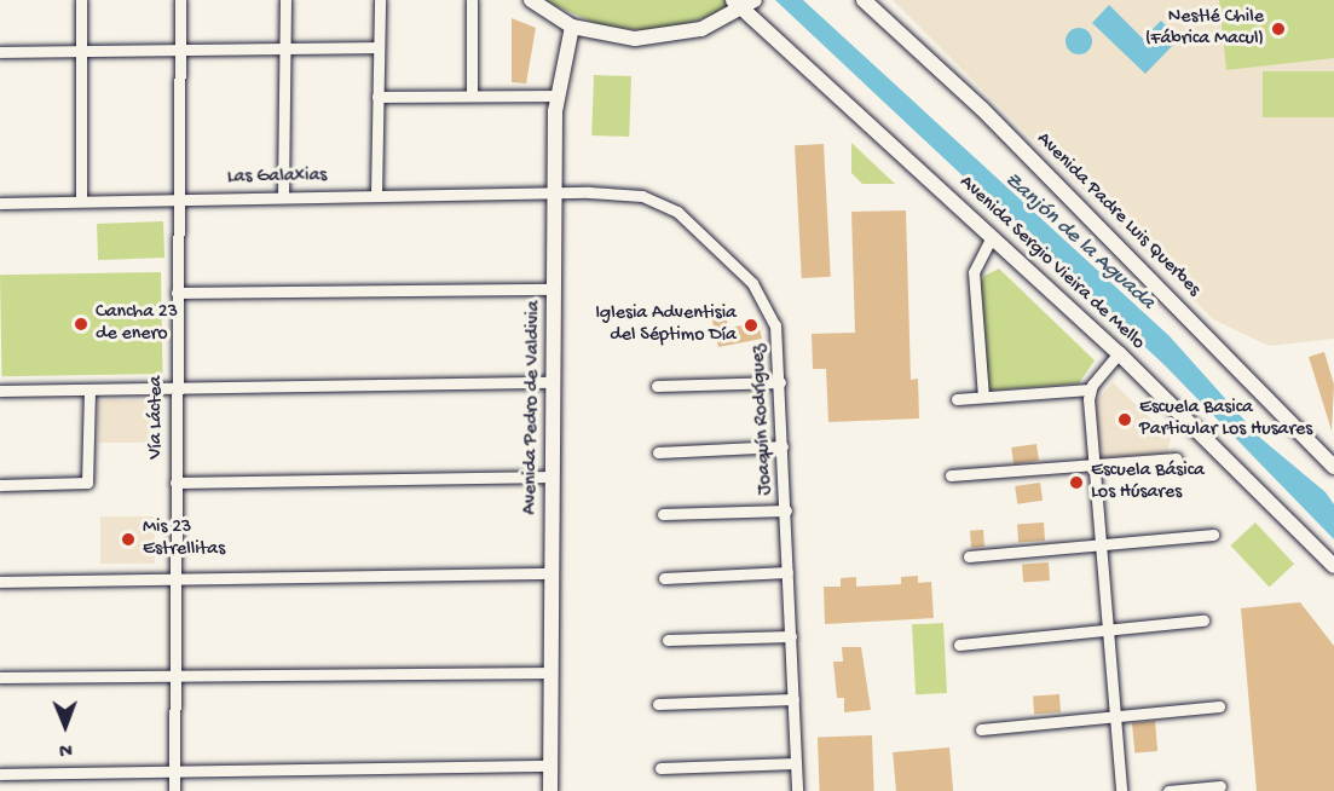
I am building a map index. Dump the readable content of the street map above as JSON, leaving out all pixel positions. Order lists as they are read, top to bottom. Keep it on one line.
{"streets":{"main road":["Avenida Padre Luis Querbes","Avenida Sergio Vieira de Mello","Avenida Pedro de Valdivia"],"street":["Las Galaxias","Vía Láctea","Joaquín Rodríguez"]},"crossings":[["Las Galaxias","Avenida Pedro de Valdivia"],["Las Galaxias","Vía Láctea"],["Las Galaxias","Joaquín Rodríguez"],["Avenida Pedro de Valdivia","Joaquín Rodríguez"]],"water":["Zanjón de la Aguada"],"places":["Nestlé Chile (Fábrica Macul)","Cancha 23 de enero","Iglesia Adventisia del Séptimo Día","Escuela Basica Particular Los Husares","Escuela Básica Los Húsares","Mis 23 Estrellitas"],"north":"bottom"}
